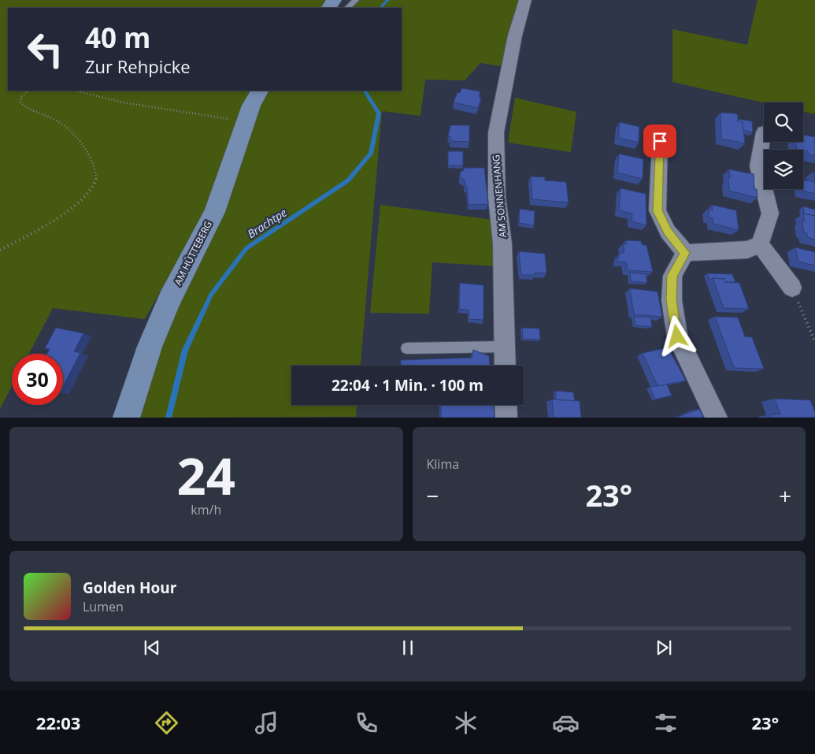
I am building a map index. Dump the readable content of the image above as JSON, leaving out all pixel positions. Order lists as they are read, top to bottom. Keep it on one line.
{"streets":{"main road":["AM HÜTTEBERG"],"street":["AM SONNENHANG"]},"water":["Brachtpe"],"page":{"turn":["40 m","Zur Rehpicke"],"limit":"30","trip":"22:04 · 1 Min. · 100 m","tile":[["24","km/h"],"Klima"],"heat":["−","23°","+"],"song":["Golden Hour","Lumen"],"tabs":["22:03","23°"]}}
